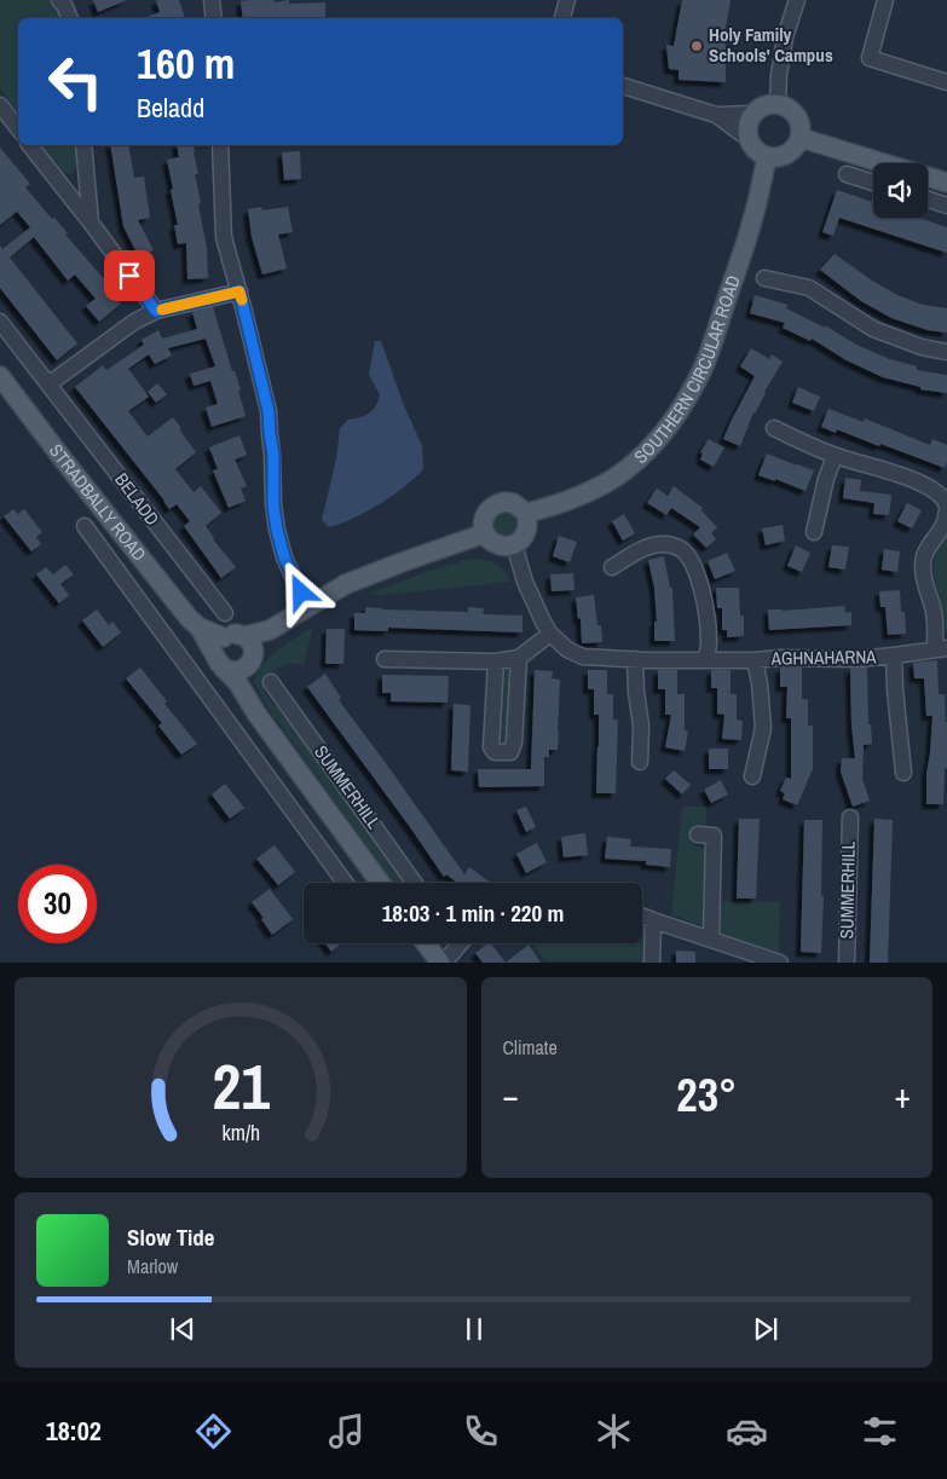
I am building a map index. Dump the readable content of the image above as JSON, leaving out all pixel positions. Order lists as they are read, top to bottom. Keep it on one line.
{"streets":{"main road":["SOUTHERN CIRCULAR ROAD","STRADBALLY ROAD"],"street":["BELADD","AGHNAHARNA","SUMMERHILL"]},"crossings":[["SOUTHERN CIRCULAR ROAD","AGHNAHARNA"]],"places":["Holy Family Schools' Campus"],"page":{"turn":["160 m","Beladd"],"limit":"30","trip":"18:03 · 1 min · 220 m","tile":"Climate","heat":["−","23°","+"],"song":["Slow Tide","Marlow"],"tabs":"18:02","gauge":["21","km/h"]}}
